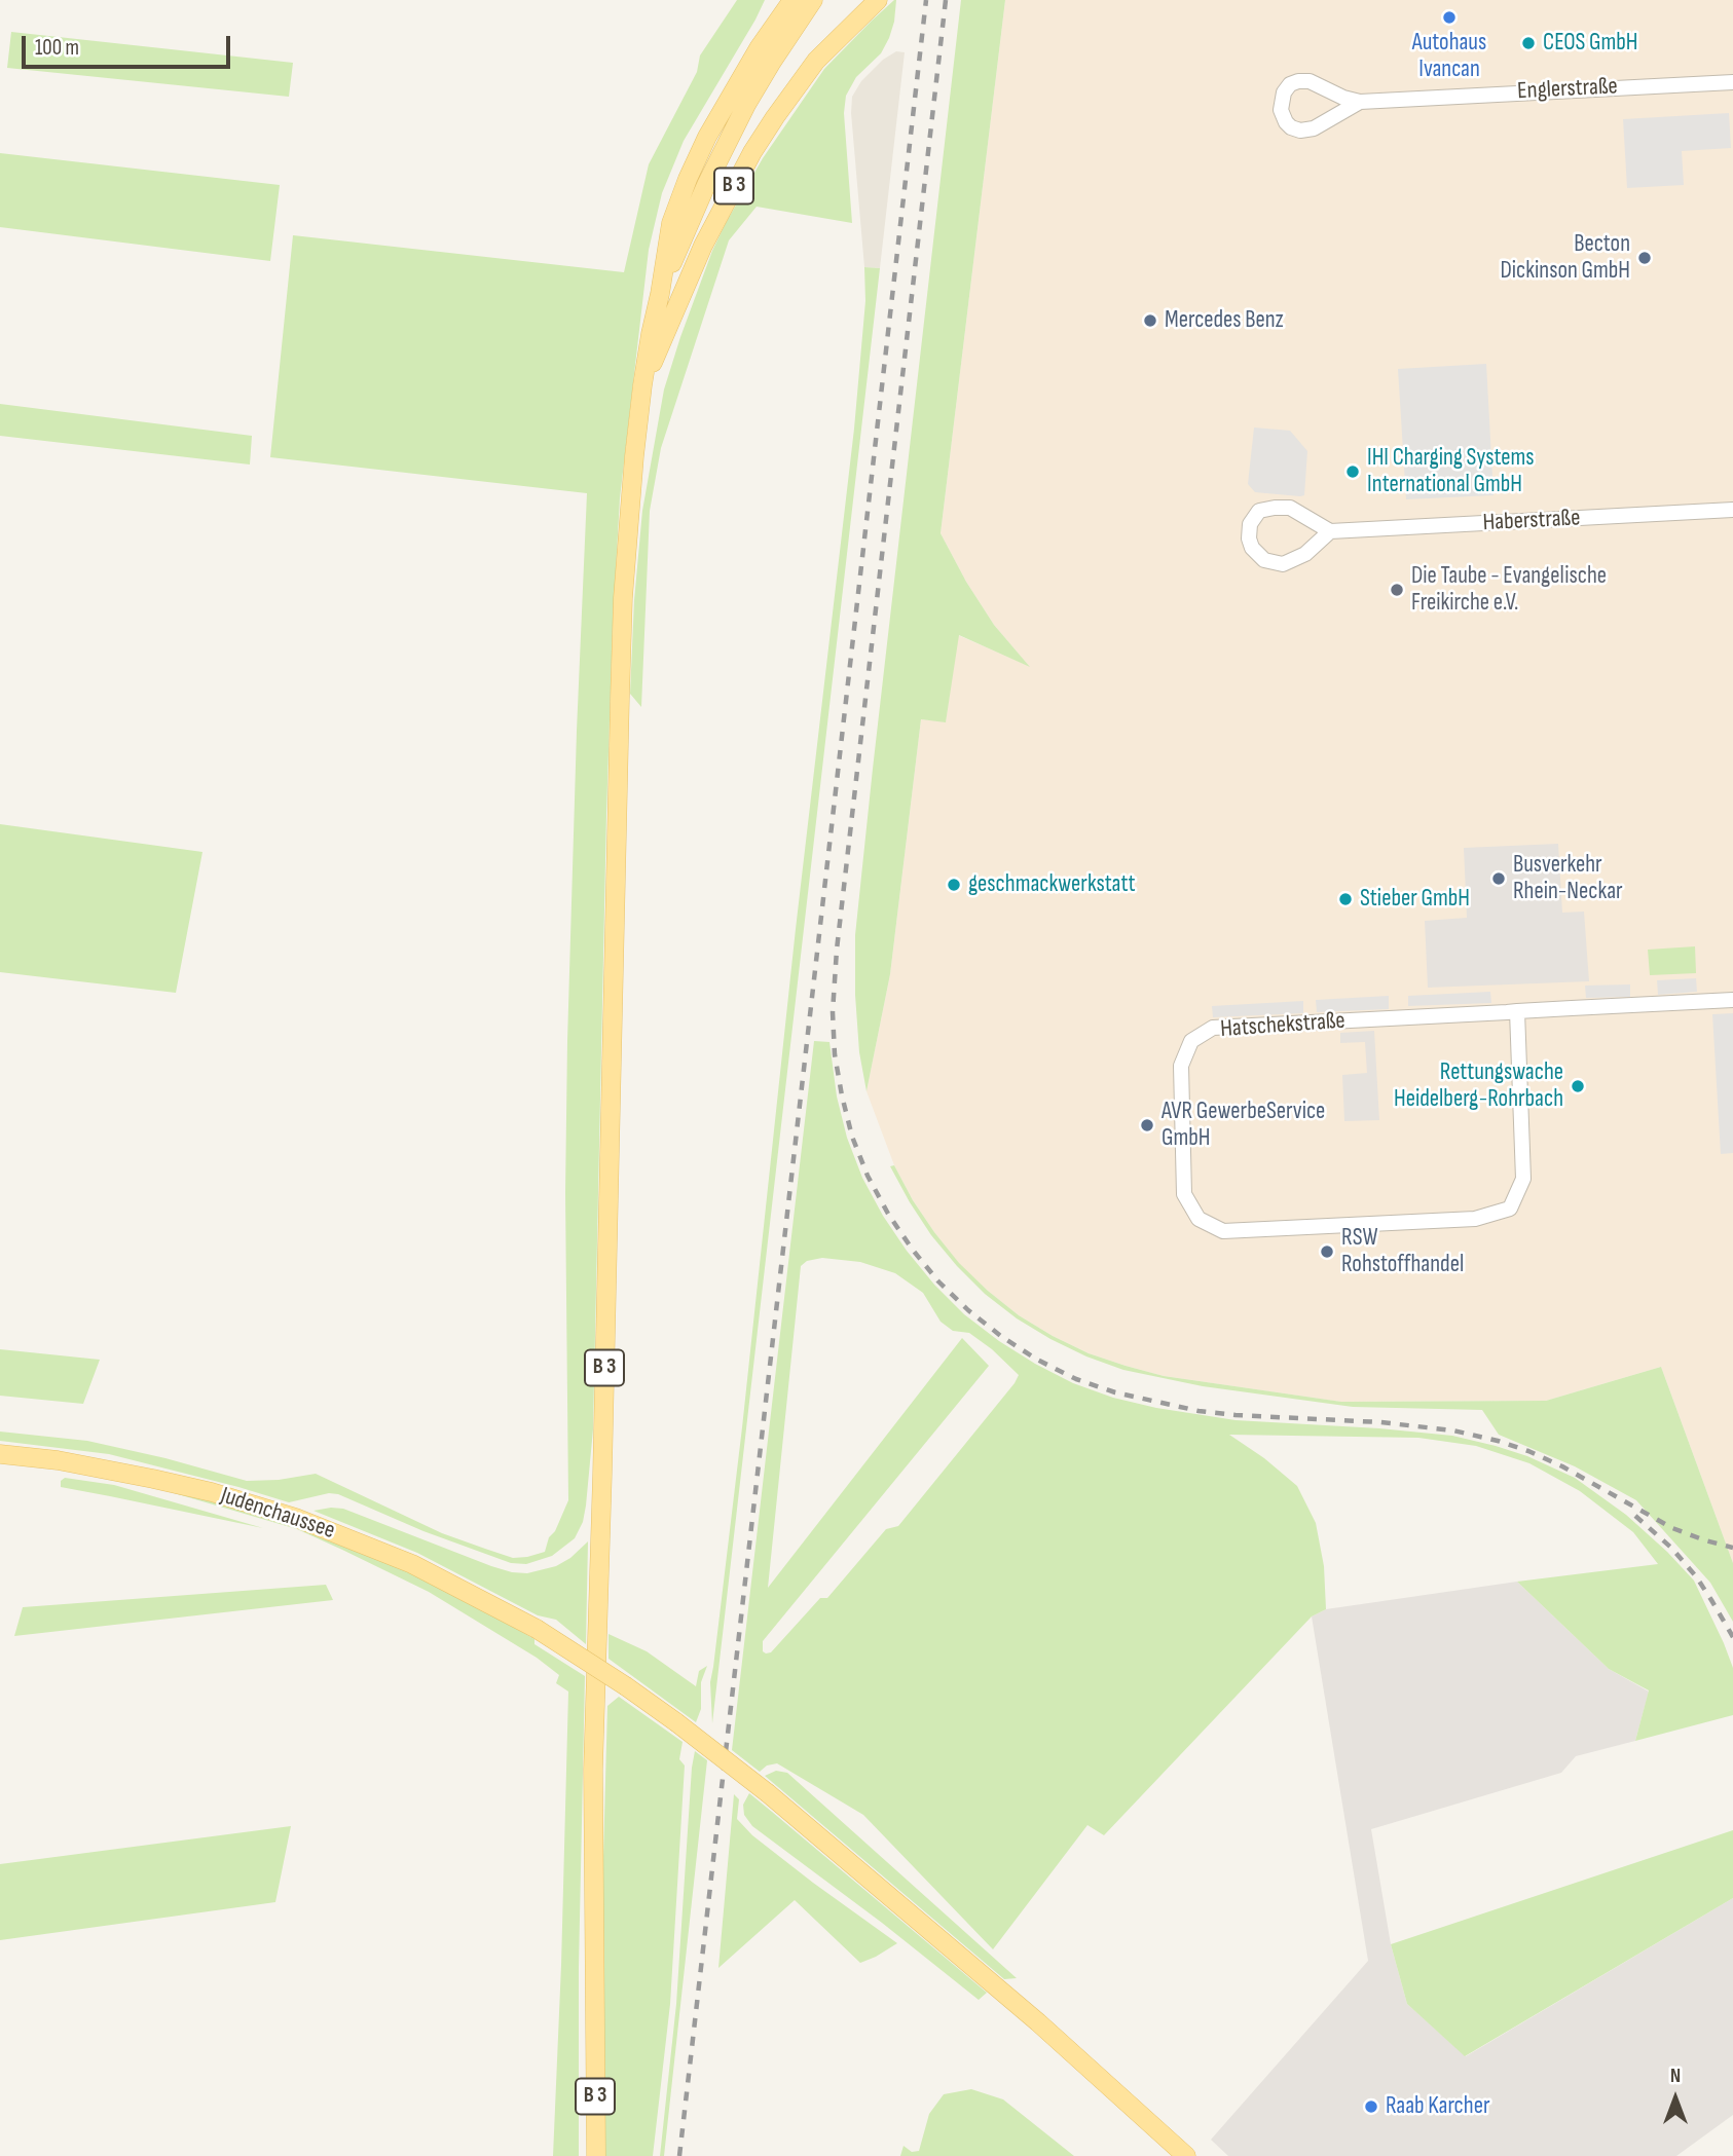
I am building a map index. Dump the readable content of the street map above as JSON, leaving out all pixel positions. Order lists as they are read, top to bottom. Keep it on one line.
{"streets":{"main road":["B 3","Judenchaussee"],"street":["Englerstraße","Haberstraße","Hatschekstraße"]},"places":["Autohaus Ivancan","CEOS GmbH","Becton Dickinson GmbH","Mercedes Benz","IHI Charging Systems International GmbH","Die Taube - Evangelische Freikirche e.V.","Busverkehr Rhein-Neckar","geschmackwerkstatt","Stieber GmbH","Rettungswache Heidelberg-Rohrbach","AVR GewerbeService GmbH","RSW Rohstoffhandel","Raab Karcher"],"scale_bar":"100 m","north":"top"}
